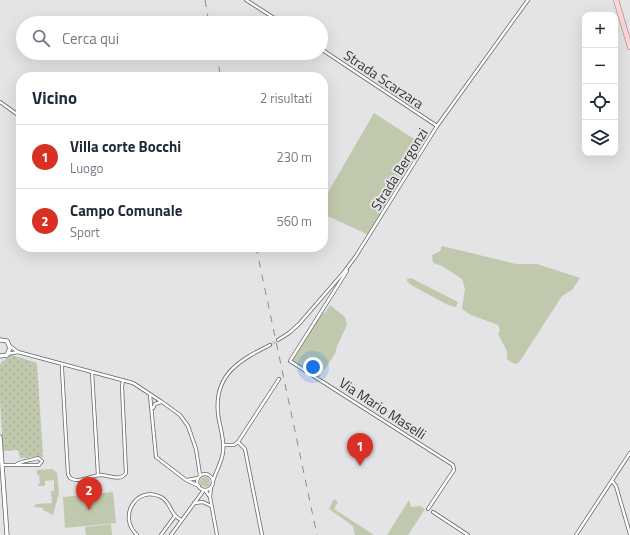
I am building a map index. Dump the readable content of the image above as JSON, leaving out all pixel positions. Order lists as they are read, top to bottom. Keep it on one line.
{"streets":{"street":["Strada Scarzara","Strada Bergonzi","Via Mario Maselli"]},"crossings":[["Strada Scarzara","Strada Bergonzi"],["Strada Bergonzi","Via Mario Maselli"]],"page":{"map_buttons":["+","−"],"search":"Cerca qui","heading":["Vicino","2 risultati"],"list":[{"mark":"1","name":"Villa corte Bocchi","note":"Luogo","value":"230 m"},{"mark":"2","name":"Campo Comunale","note":"Sport","value":"560 m"}],"pins":["1","2"]}}
